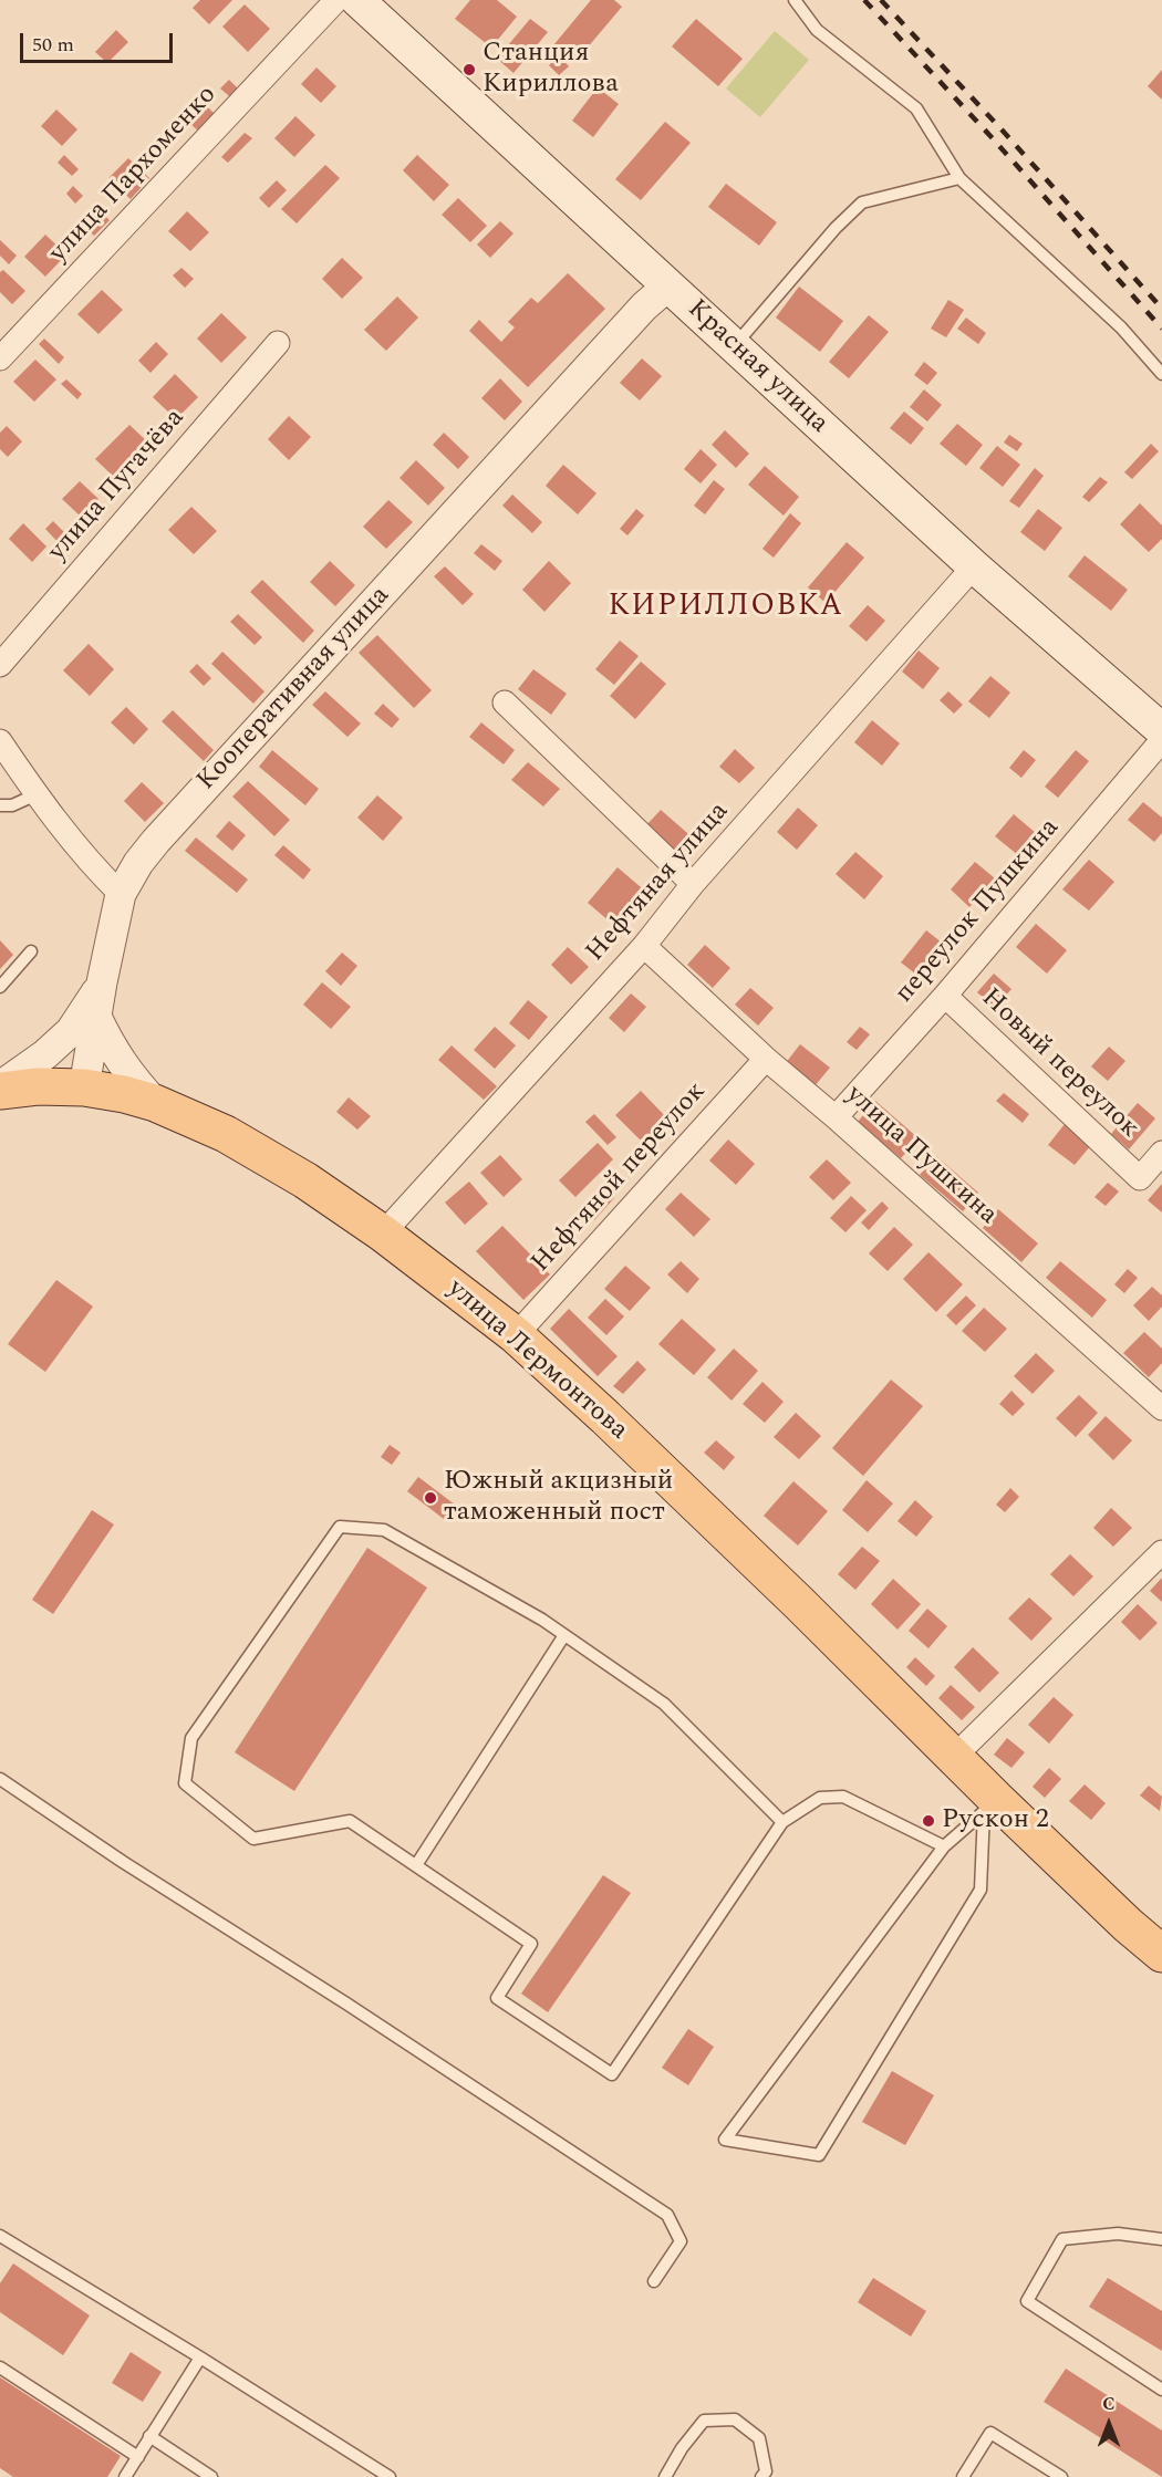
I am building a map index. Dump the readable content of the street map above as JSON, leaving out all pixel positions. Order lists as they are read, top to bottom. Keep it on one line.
{"streets":{"main road":["Красная улица","улица Лермонтова"],"street":["улица Пархоменко","улица Пугачёва","Кооперативная улица","Нефтяная улица","переулок Пушкина","Новый переулок","улица Пушкина","Нефтяной переулок"]},"crossings":[["Красная улица","Кооперативная улица"],["Красная улица","Нефтяная улица"],["Кооперативная улица","улица Лермонтова"],["Нефтяная улица","улица Пушкина"],["Нефтяная улица","улица Лермонтова"],["переулок Пушкина","Новый переулок"],["переулок Пушкина","улица Пушкина"],["улица Пушкина","Нефтяной переулок"],["Нефтяной переулок","улица Лермонтова"]],"districts":["КИРИЛЛОВКА"],"places":["Станция Кириллова","Южный акцизный таможенный пост","Рускон 2"],"scale_bar":"50 m","north":"top"}
